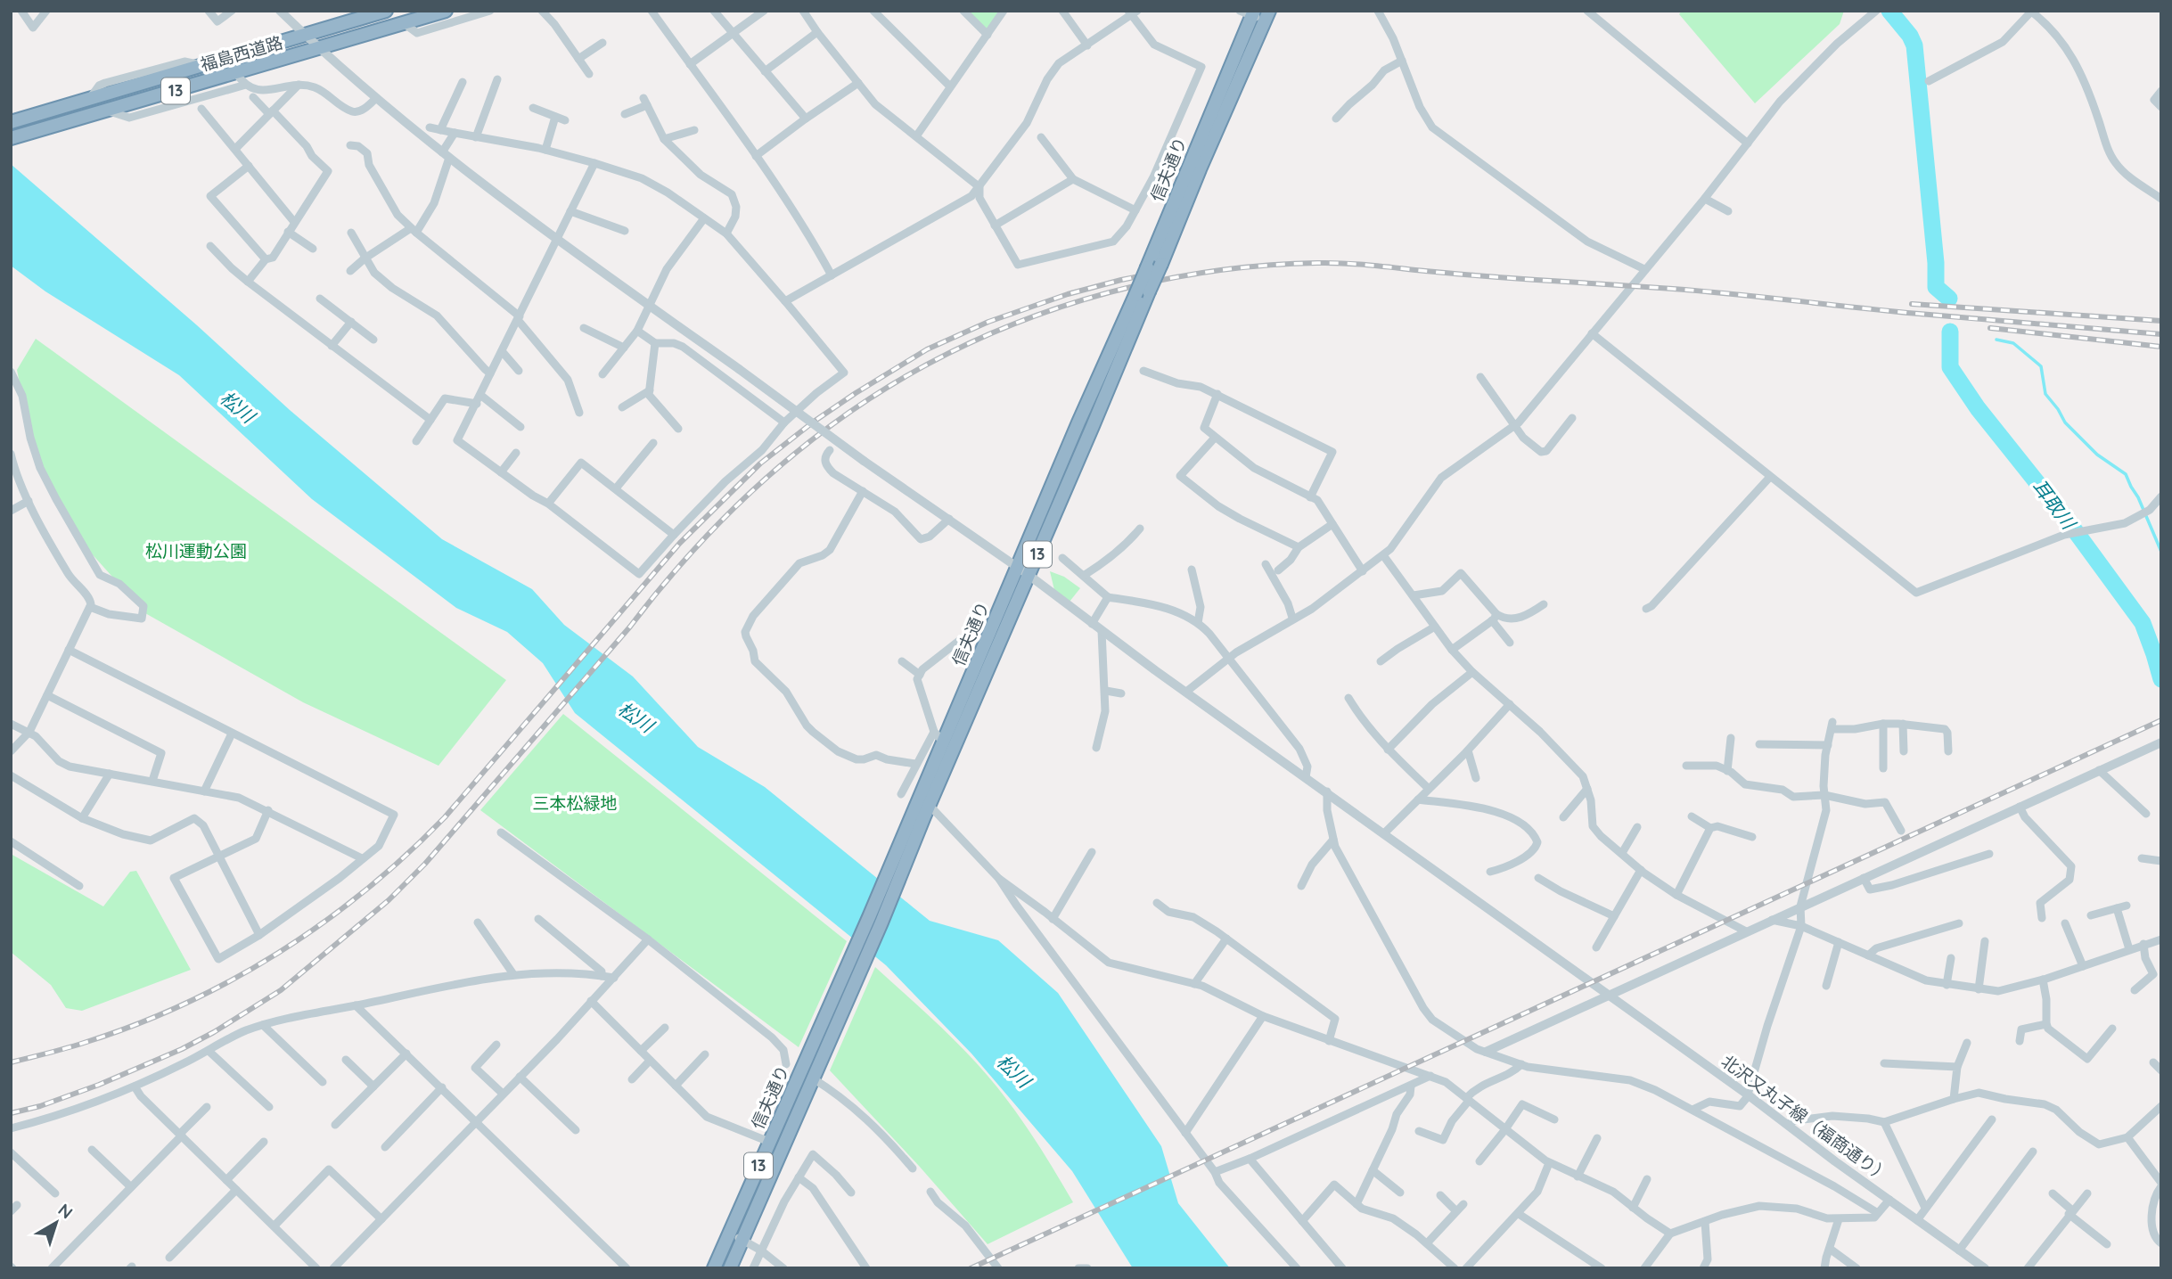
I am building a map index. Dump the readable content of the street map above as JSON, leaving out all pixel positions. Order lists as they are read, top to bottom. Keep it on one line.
{"streets":{"highway":["福島西道路","13","信夫通り"],"street":["北沢又丸子線（福商通り）"]},"crossings":[["福島西道路","北沢又丸子線（福商通り）"],["信夫通り","北沢又丸子線（福商通り）"]],"water":["松川","耳取川"],"parks":["松川運動公園","三本松緑地"],"north":"top right"}
